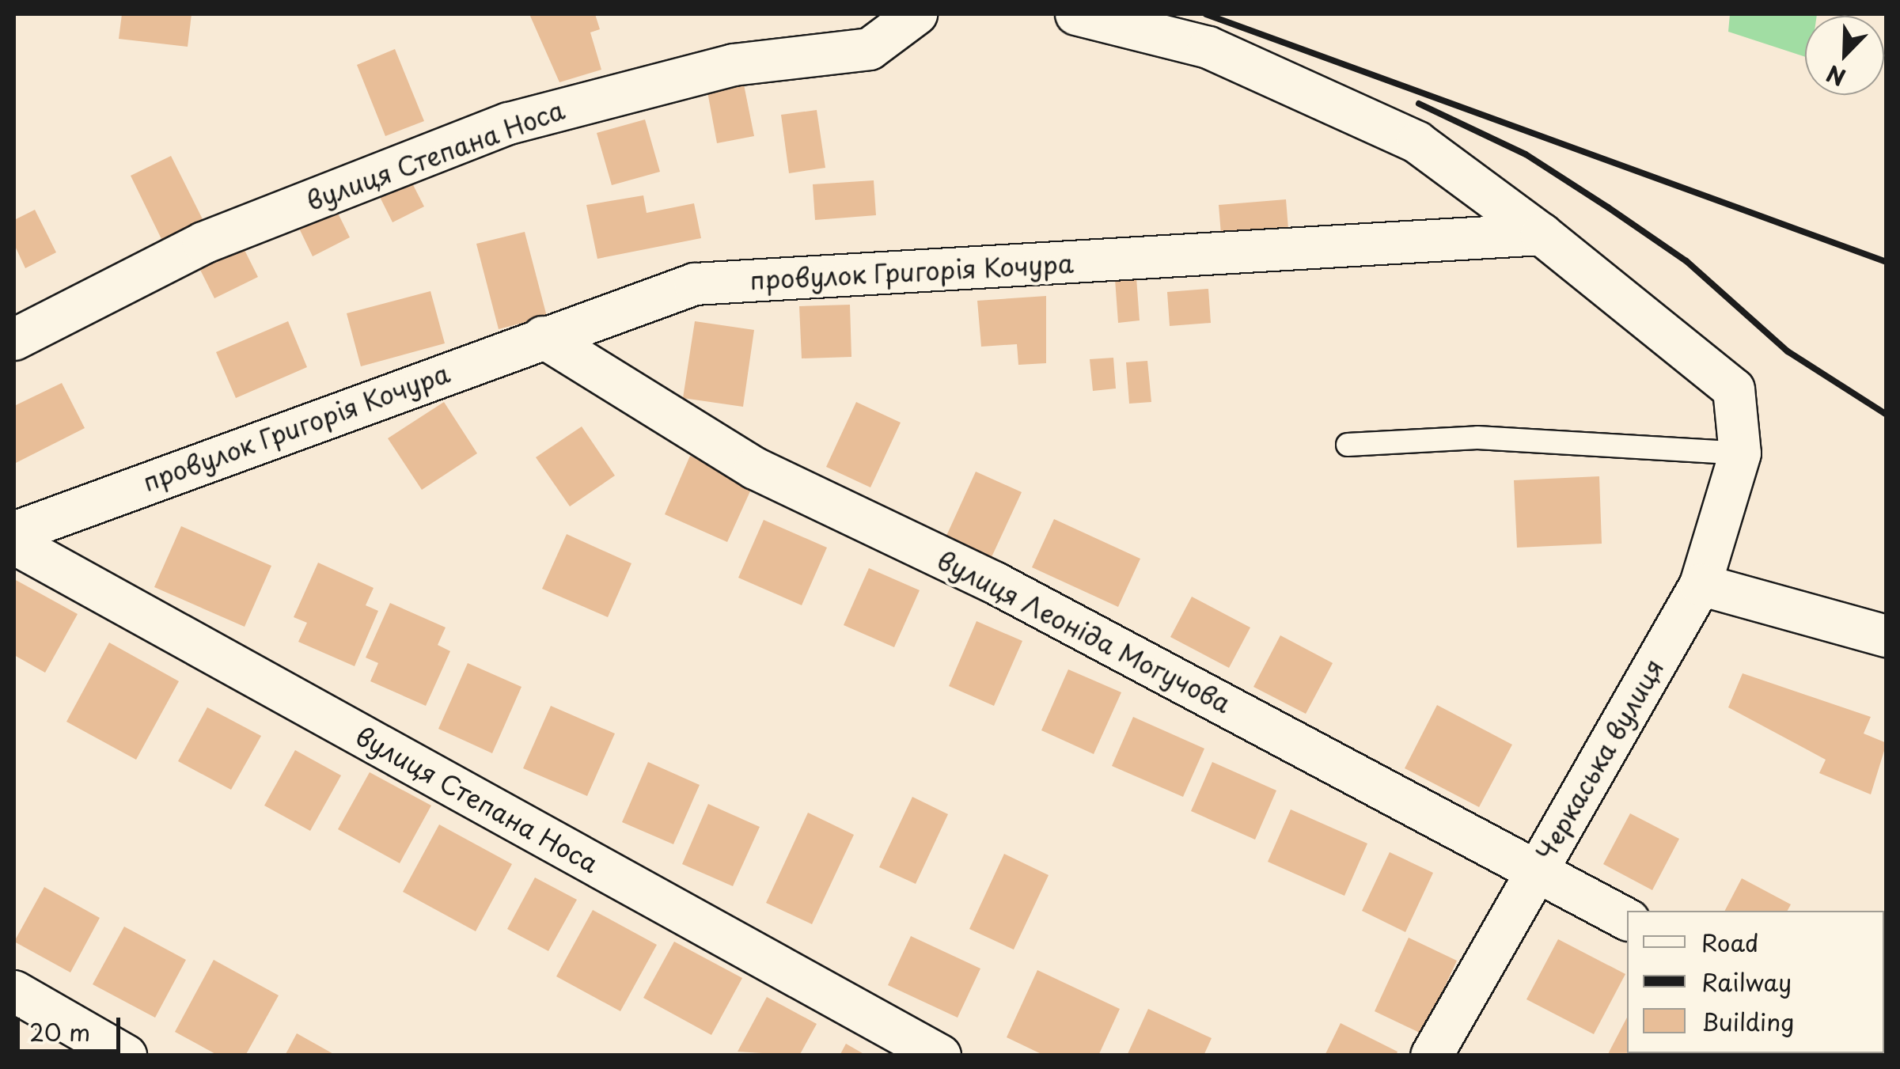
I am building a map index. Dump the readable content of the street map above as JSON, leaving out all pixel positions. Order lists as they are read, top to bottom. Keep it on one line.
{"streets":{"street":["вулиця Степана Носа","провулок Григорія Кочура","вулиця Леоніда Могучова","Черкаська вулиця"]},"crossings":[["провулок Григорія Кочура","вулиця Леоніда Могучова"],["вулиця Леоніда Могучова","Черкаська вулиця"]],"legend":["Road","Railway","Building"],"scale_bar":"20 m","north":"bottom left"}
